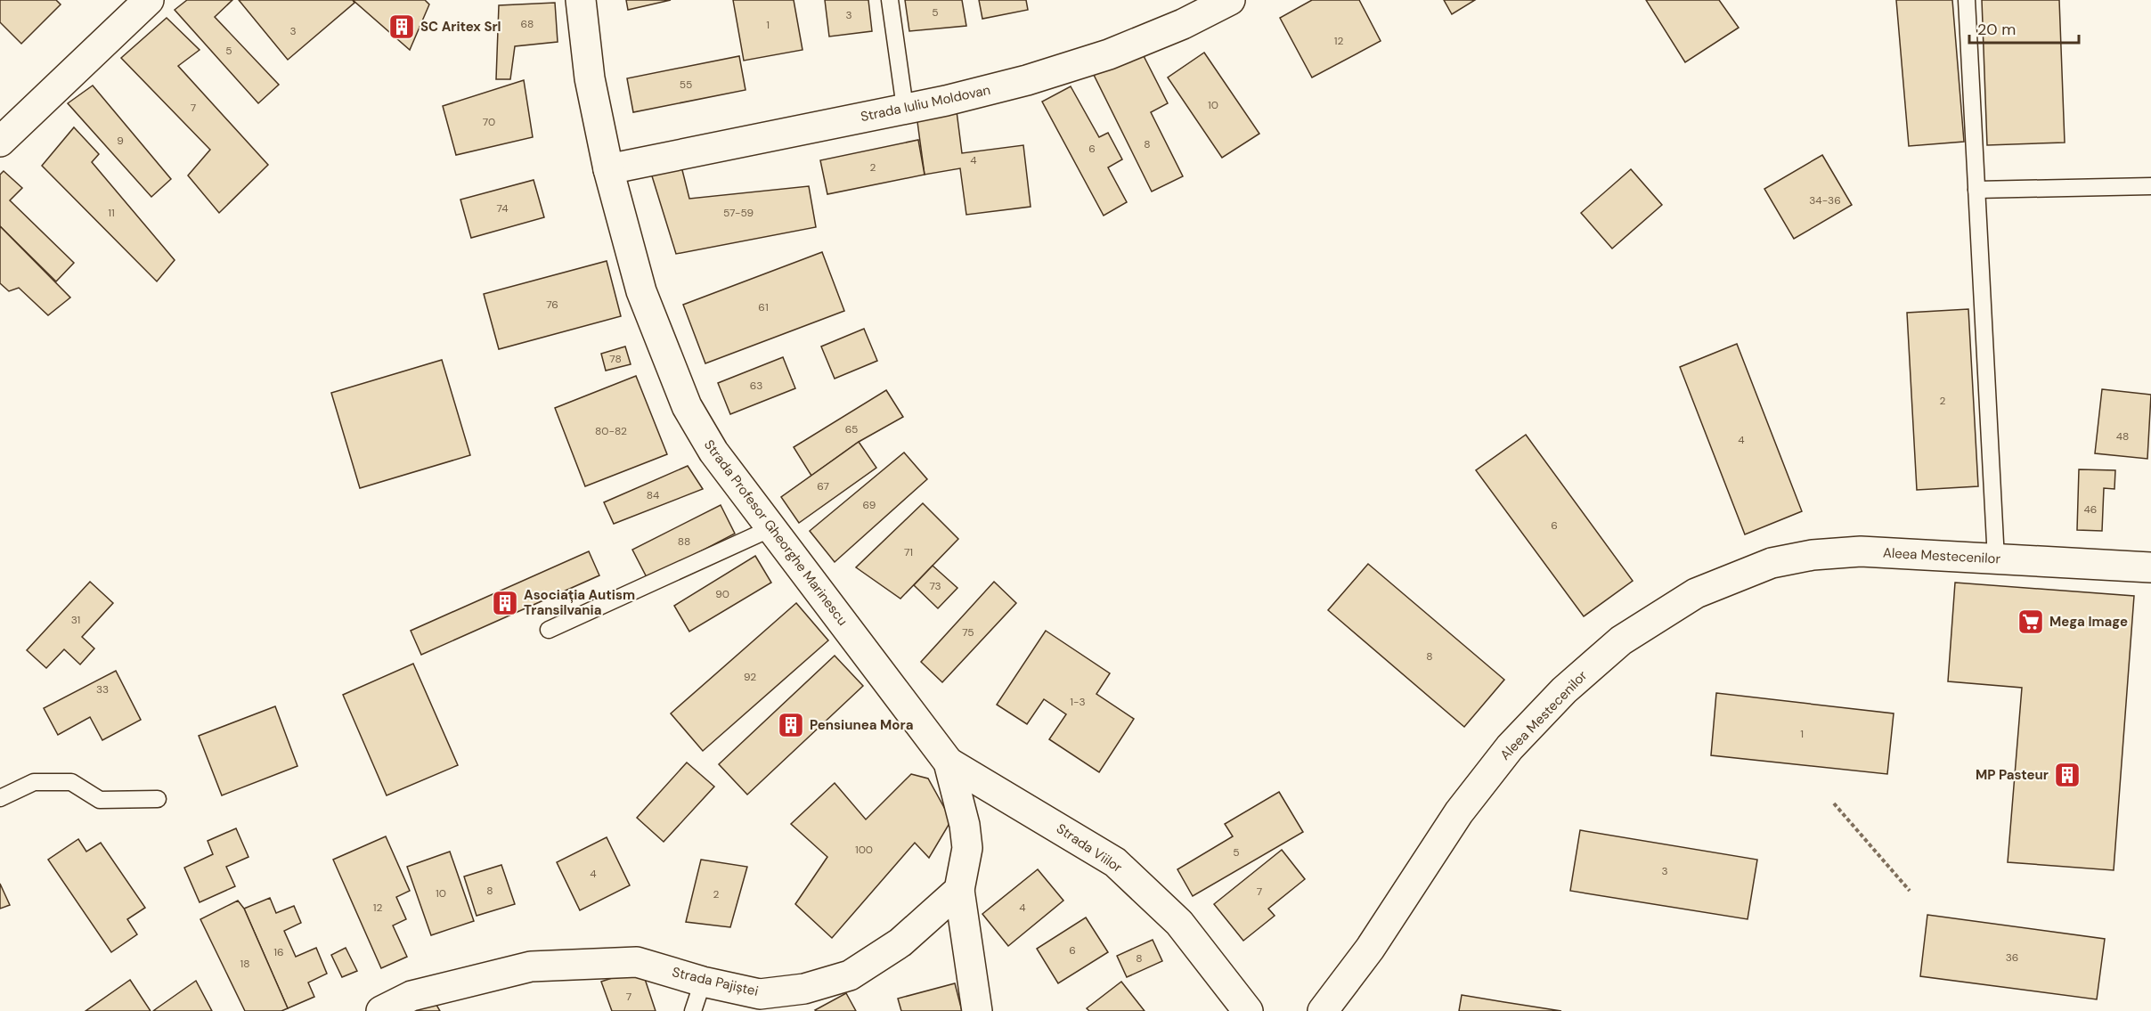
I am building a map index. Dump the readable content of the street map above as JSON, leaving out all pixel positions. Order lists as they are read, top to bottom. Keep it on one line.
{"streets":{"street":["Strada Iuliu Moldovan","Strada Profesor Gheorghe Marinescu","Aleea Mestecenilor","Strada Viilor","Strada Pajiștei"]},"crossings":[["Strada Iuliu Moldovan","Strada Profesor Gheorghe Marinescu"],["Strada Profesor Gheorghe Marinescu","Strada Viilor"]],"places":{"building":["SC Aritex Srl","Asociația Autism Transilvania","Pensiunea Mora","MP Pasteur"],"supermarket":["Mega Image"]},"house_numbers":["5","3","68","1","3","12","5","55","10","7","70","9","8","6","4","2","34-36","74","11","57-59","76","61","78","63","2","65","80-82","48","4","67","84","69","46","6","88","71","73","90","31","75","8","92","33","1-3","1","100","5","3","4","8","7","10","2","12","4","6","16","36","8","18","7"],"scale_bar":"20 m"}
